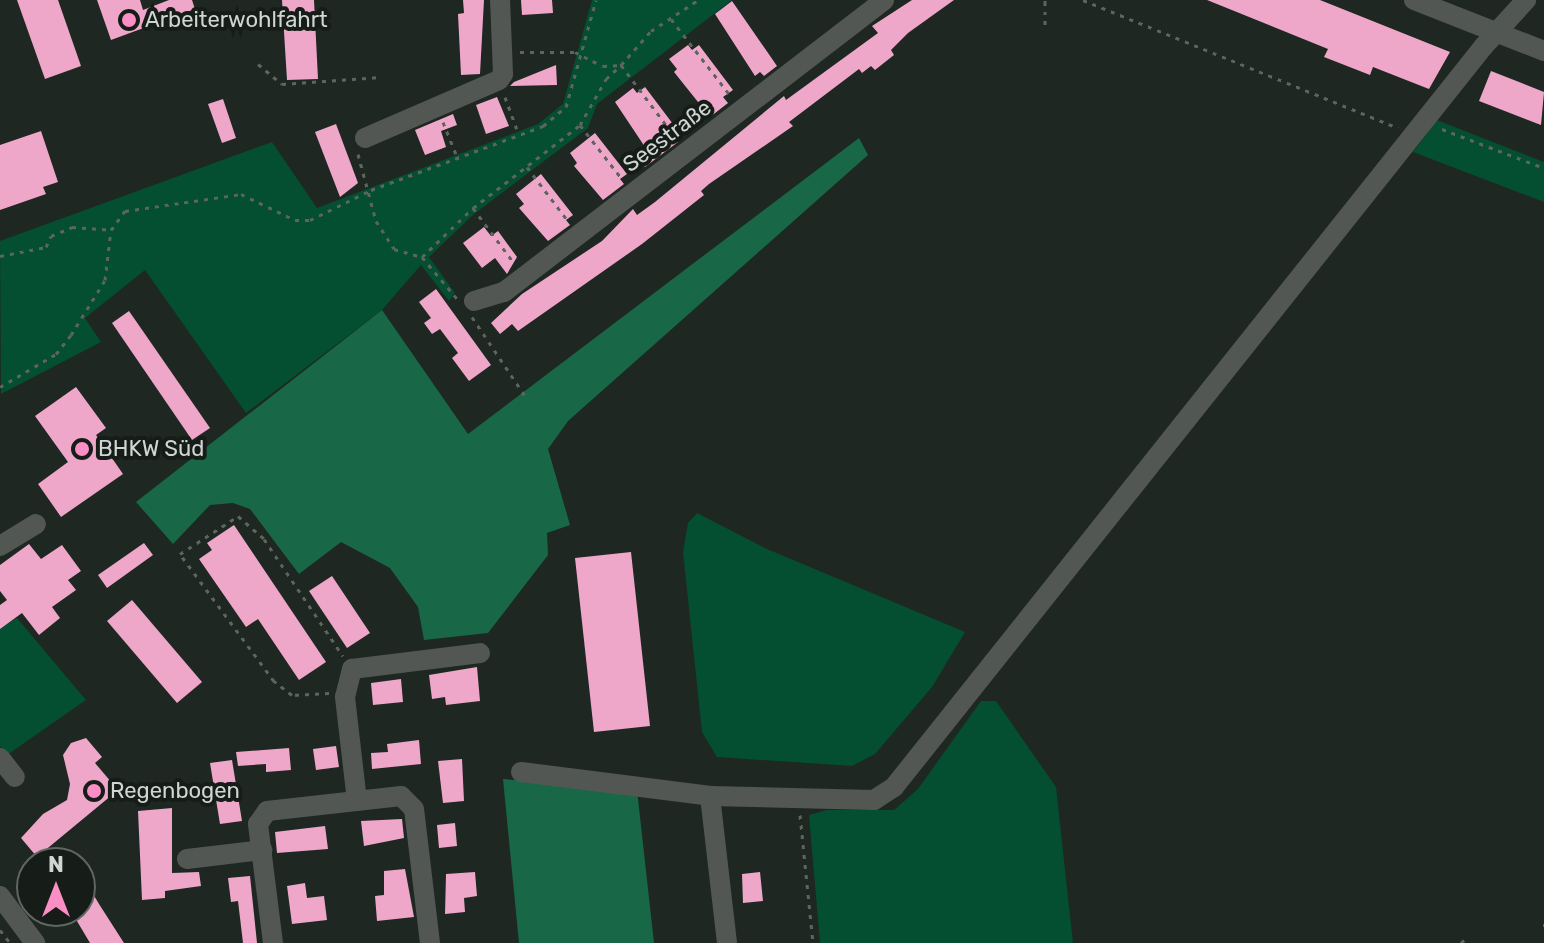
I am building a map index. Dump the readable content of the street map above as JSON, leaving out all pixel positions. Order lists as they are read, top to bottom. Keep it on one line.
{"streets":{"street":["Seestraße"]},"places":["Arbeiterwohlfahrt","BHKW Süd","Regenbogen"],"north":"top"}
